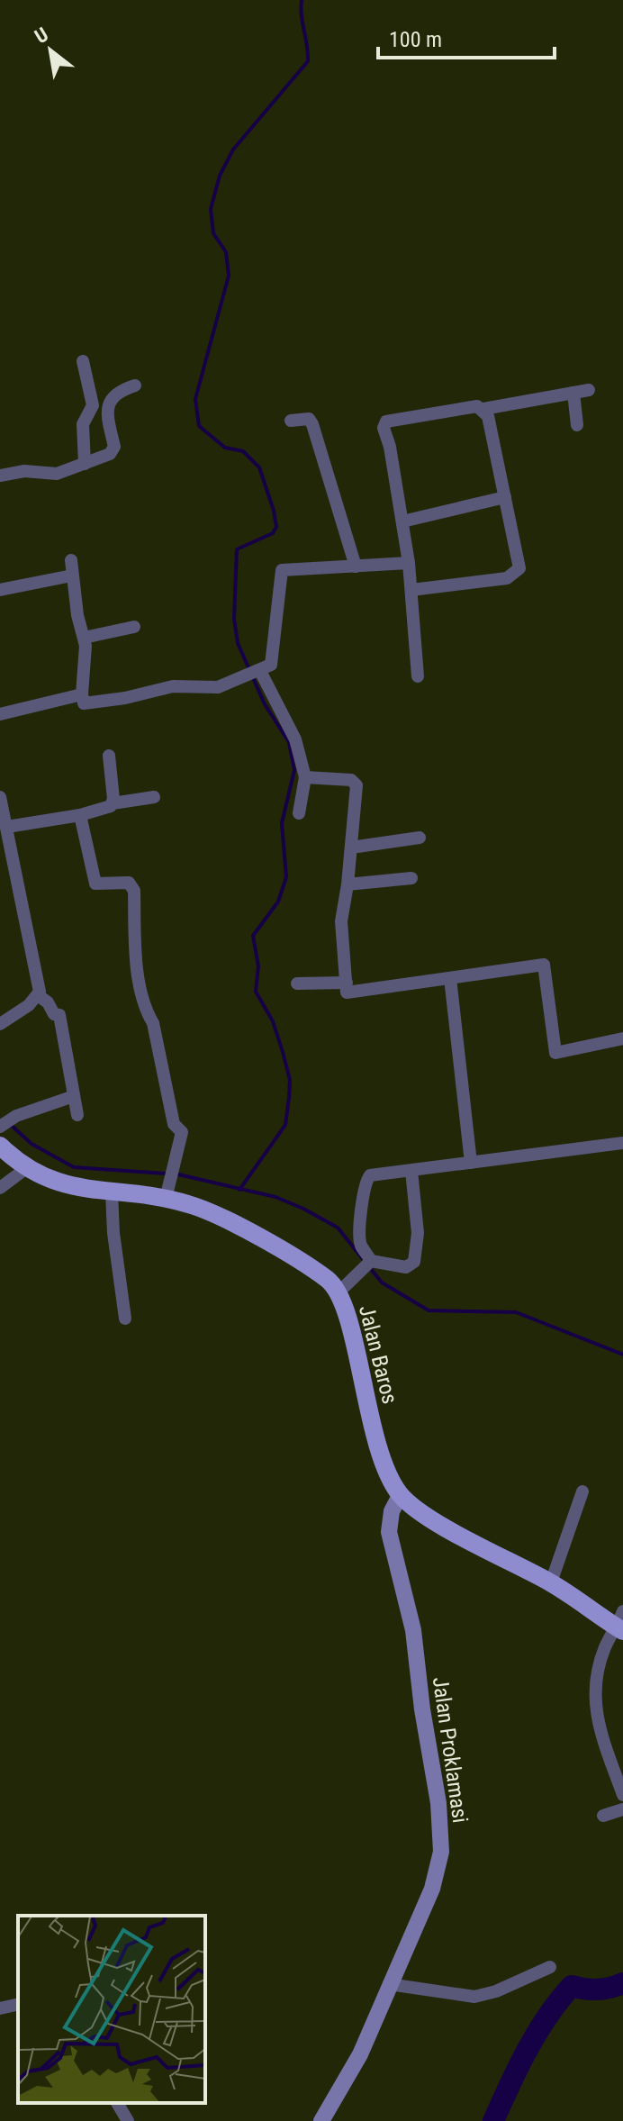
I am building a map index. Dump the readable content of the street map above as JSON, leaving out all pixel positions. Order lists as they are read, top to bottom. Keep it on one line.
{"streets":{"main road":["Jalan Baros"],"street":["Jalan Proklamasi"]},"crossings":[["Jalan Baros","Jalan Proklamasi"]],"scale_bar":"100 m","north":"top left"}
